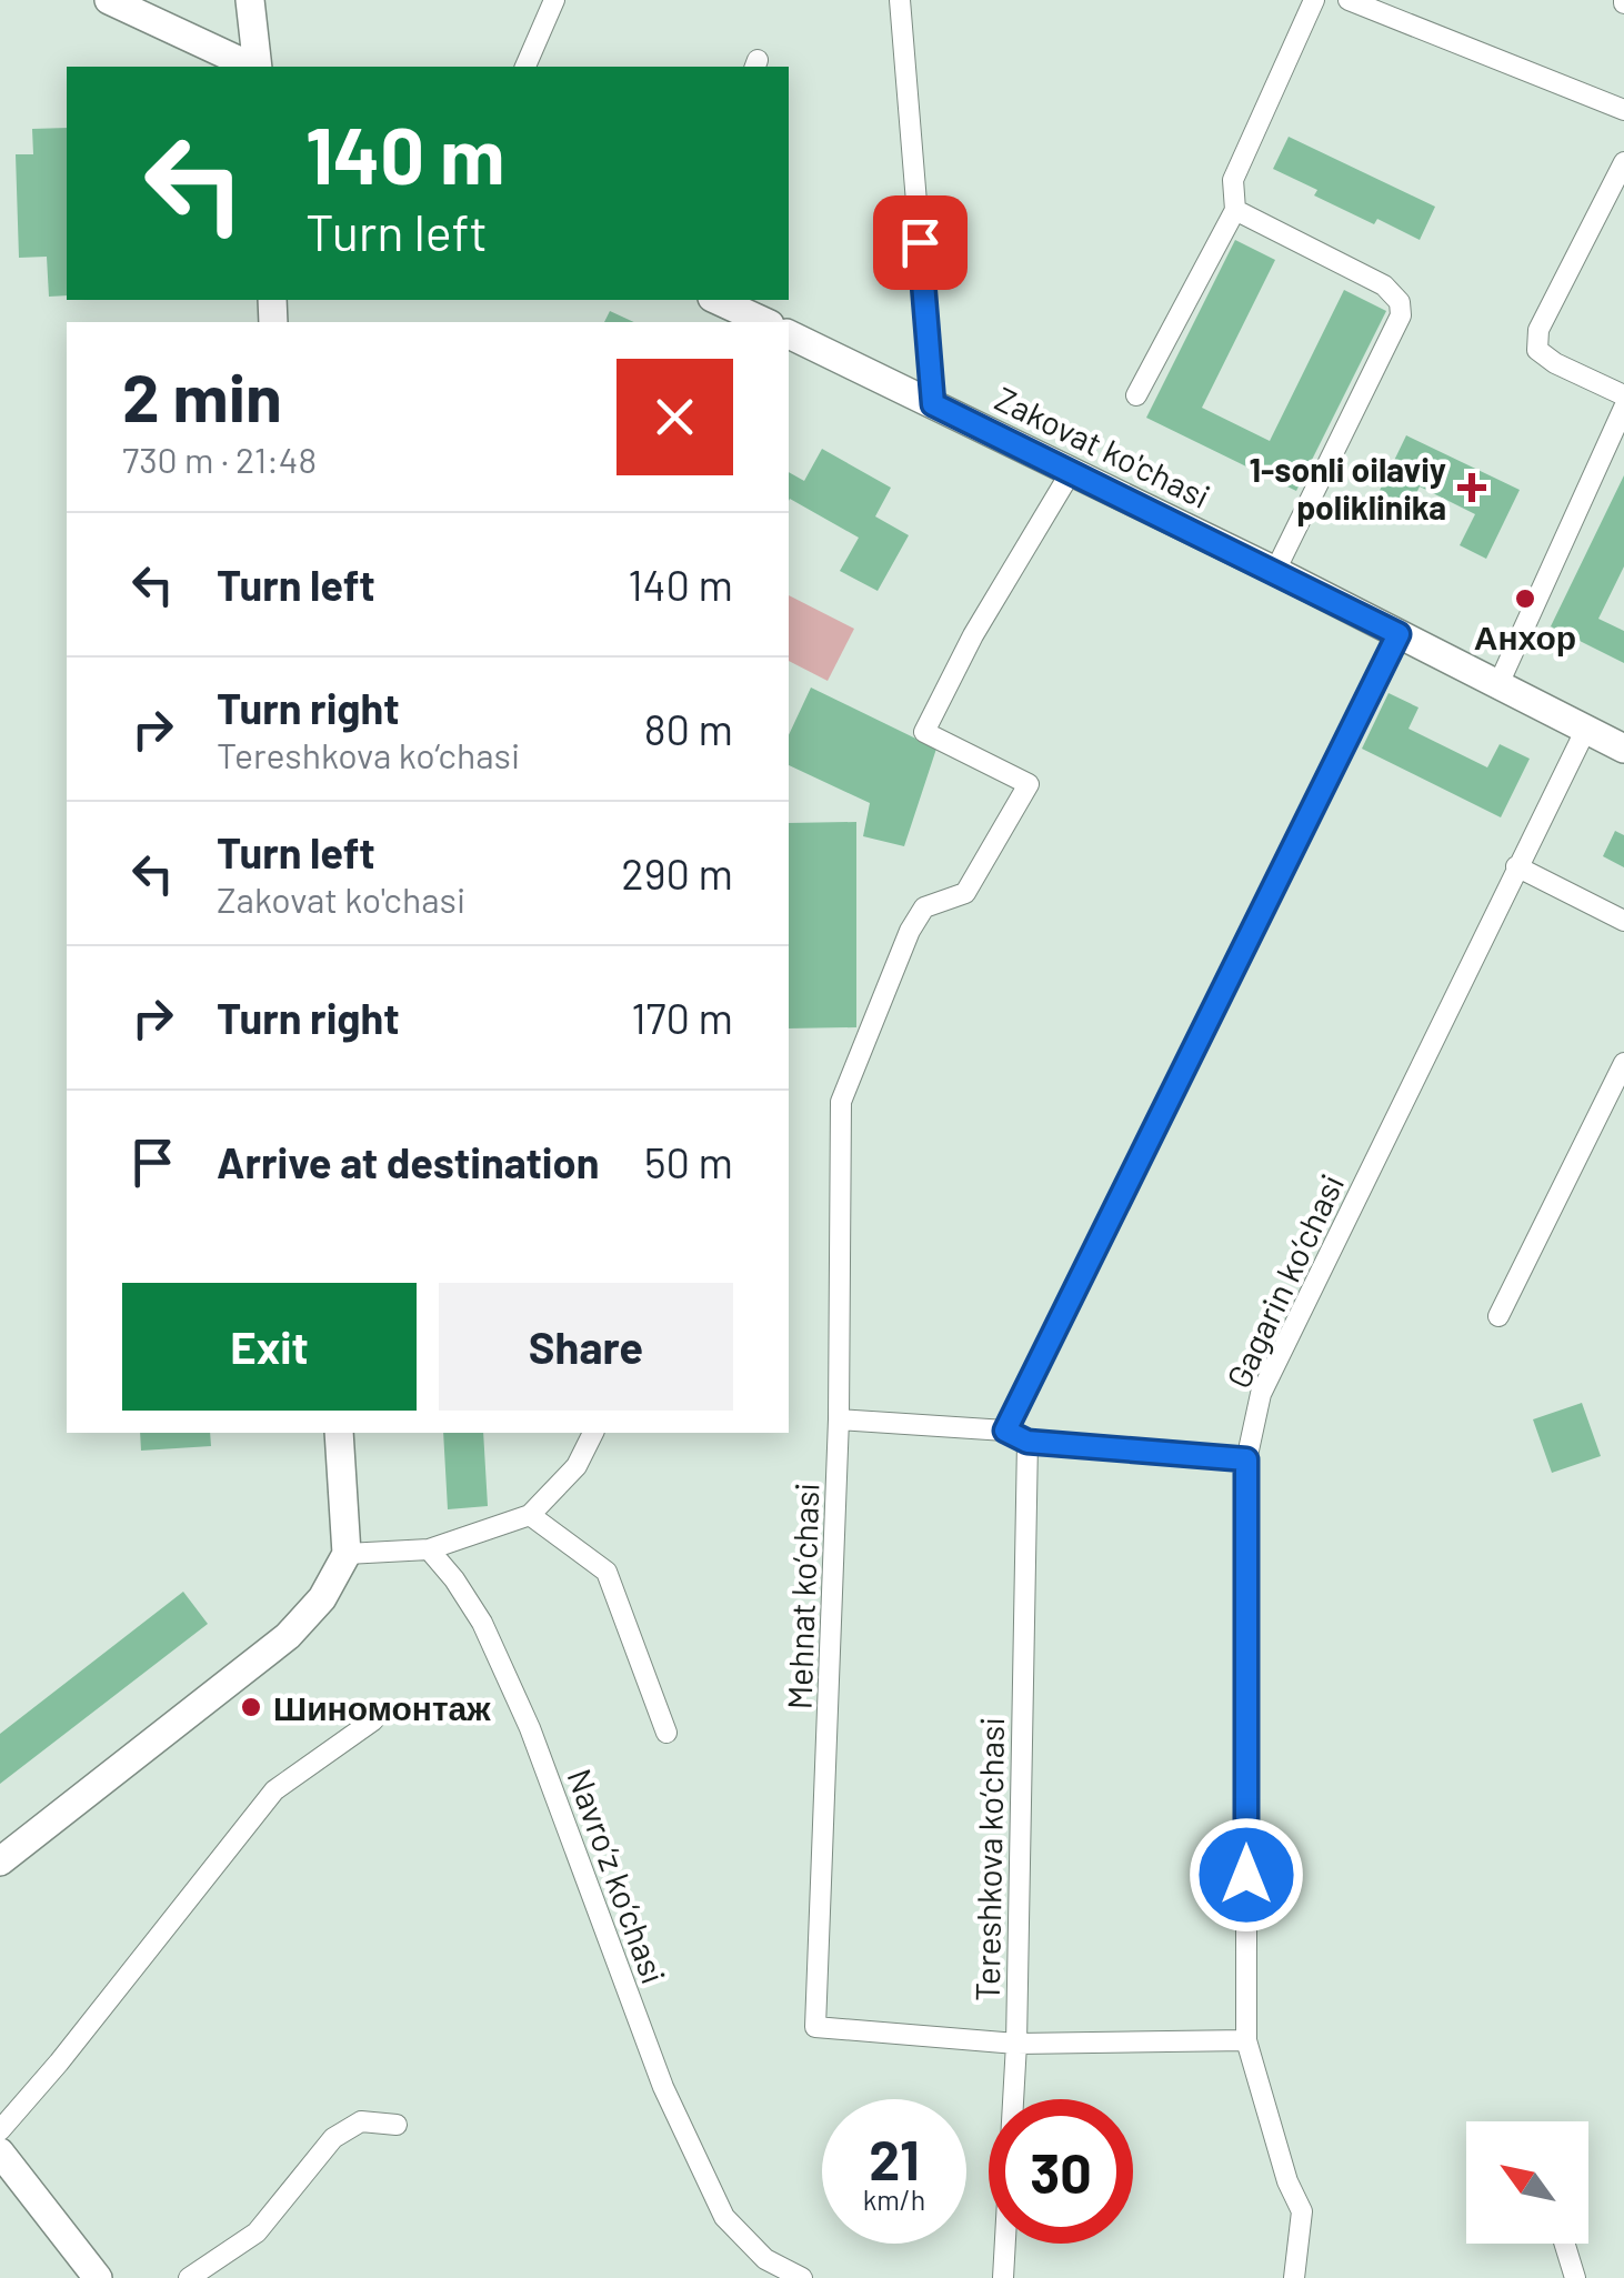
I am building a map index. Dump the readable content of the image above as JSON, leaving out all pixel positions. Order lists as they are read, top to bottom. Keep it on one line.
{"streets":{"main road":["Zakovat ko'chasi"],"street":["Gagarin ko‘chasi","Mehnat ko‘chasi","Tereshkova ko‘chasi","Navro‘z ko‘chasi"]},"crossings":[["Zakovat ko'chasi","Gagarin ko‘chasi"],["Zakovat ko'chasi","Mehnat ko‘chasi"],["Mehnat ko‘chasi","Tereshkova ko‘chasi"]],"places":{"health":["1-sonli oilaviy poliklinika"],"other":["Анхор","Шиномонтаж"]},"north":"top left","page":{"turn":["140 m","Turn left"],"heading":["2 min","730 m · 21:48"],"list":[{"name":"Turn left","value":"140 m"},{"name":"Turn right","note":"Tereshkova ko‘chasi","value":"80 m"},{"name":"Turn left","note":"Zakovat ko'chasi","value":"290 m"},{"name":"Turn right","value":"170 m"},{"name":"Arrive at destination","value":"50 m"}],"buttons":["Exit","Share"],"speed":"21 km/h","limit":"30"}}
